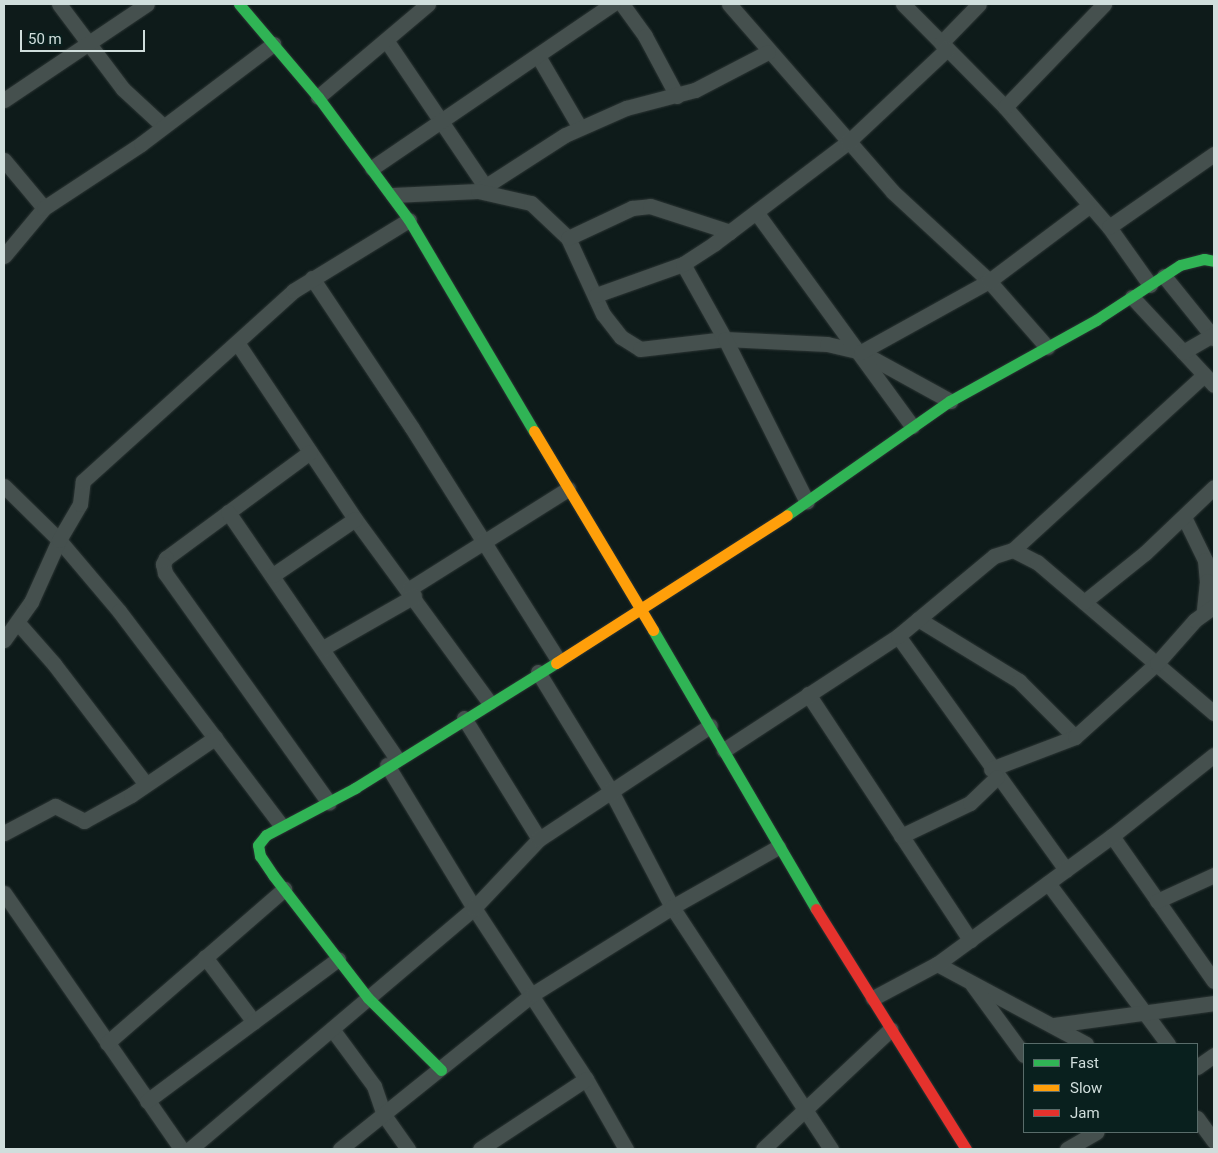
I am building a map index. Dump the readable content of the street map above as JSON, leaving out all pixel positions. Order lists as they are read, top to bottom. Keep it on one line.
{"legend":["Fast","Slow","Jam"],"scale_bar":"50 m"}
